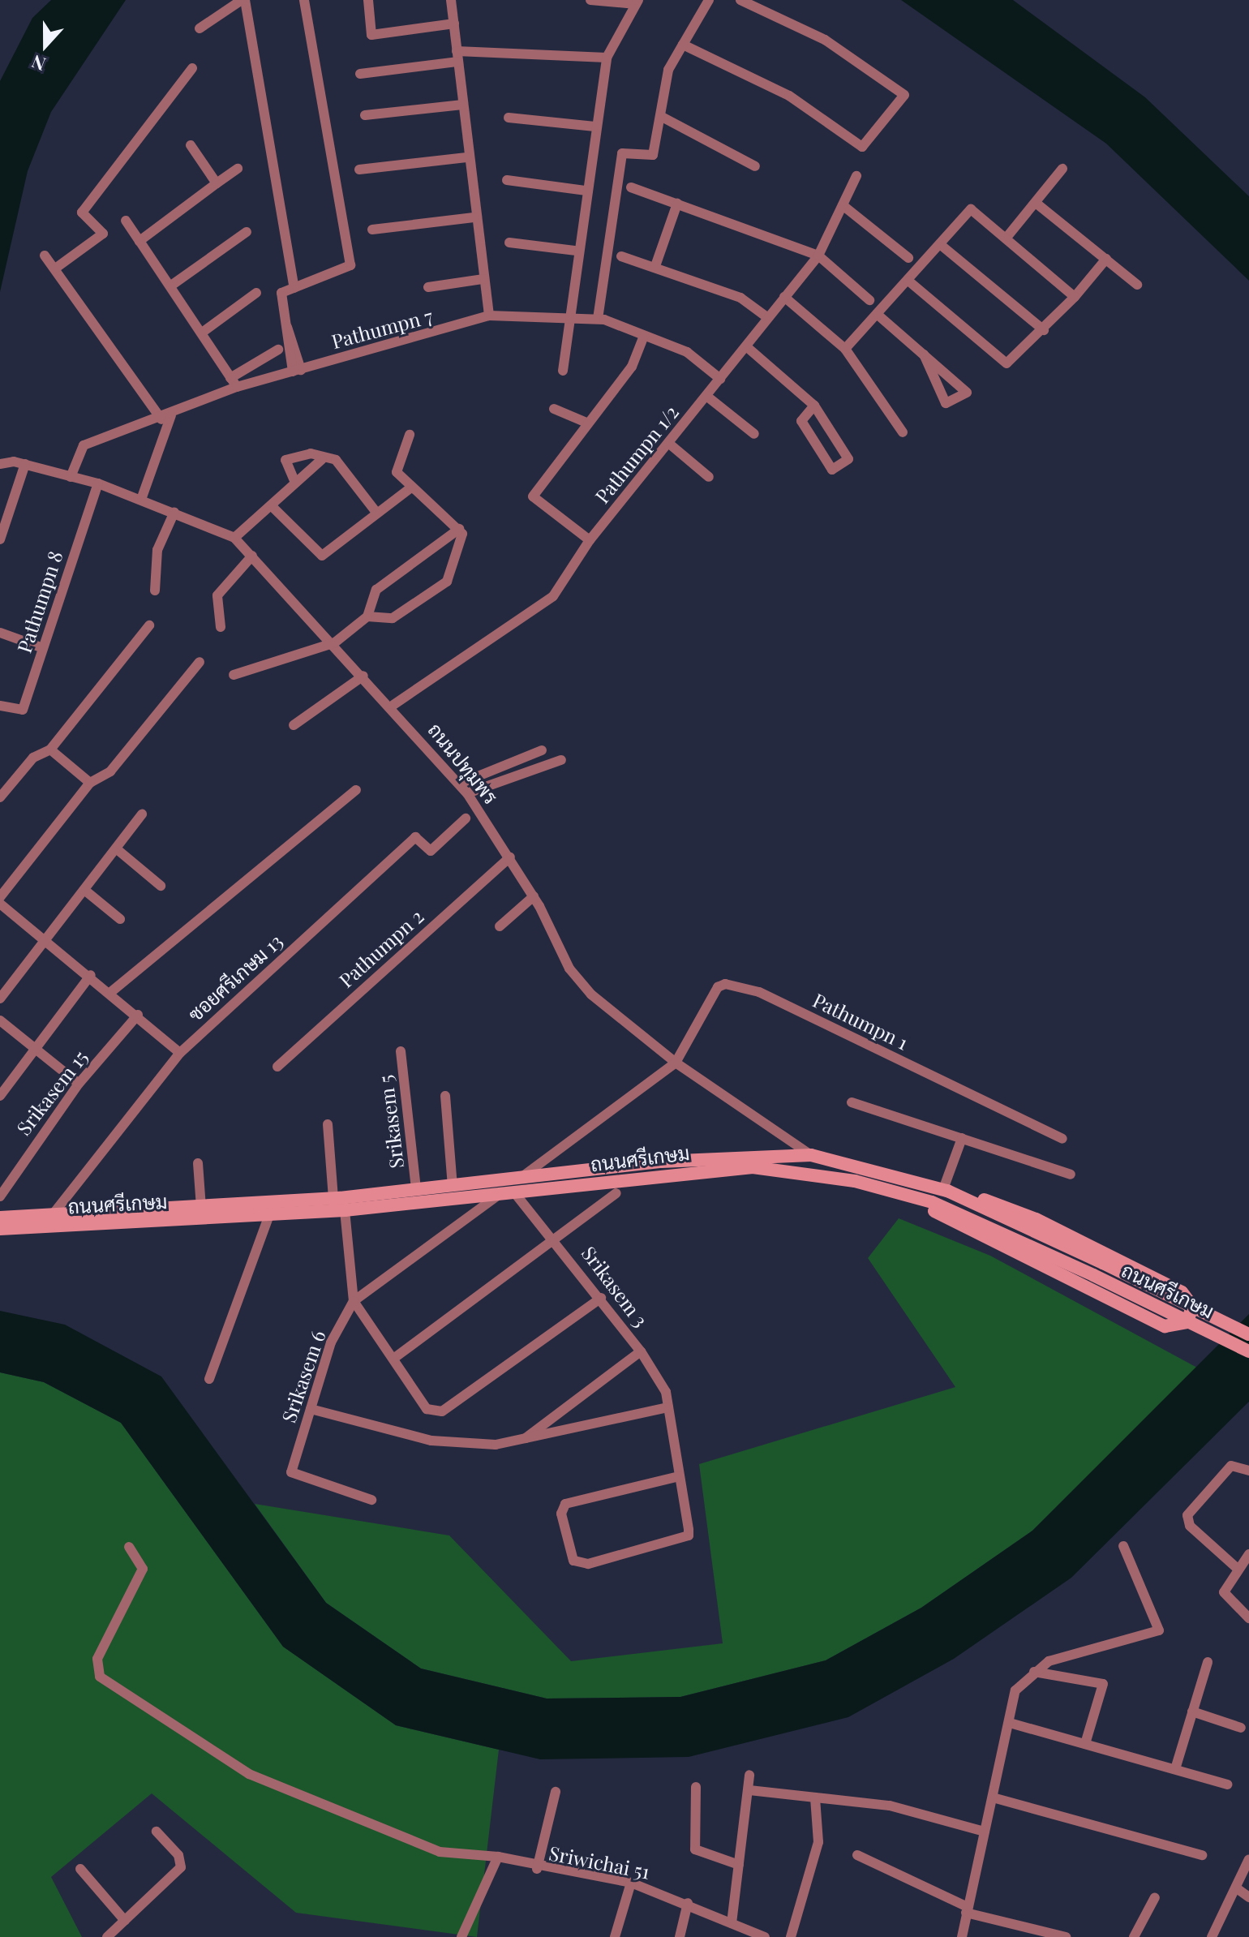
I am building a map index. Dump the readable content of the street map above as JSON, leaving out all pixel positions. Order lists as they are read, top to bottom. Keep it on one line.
{"streets":{"main road":["ถนนศรีเกษม"],"street":["Pathumpn 7","Pathumpn 1/2","Pathumpn 8","ถนนปทุมพร","Pathumpn 2","ซอยศรีเกษม 13","Pathumpn 1","Srikasem 15","Srikasem 5","Srikasem 3","Srikasem 6","Sriwichai 51"]},"crossings":[["Pathumpn 7","Pathumpn 1/2"],["Pathumpn 7","ถนนปทุมพร"],["Pathumpn 1/2","ถนนปทุมพร"],["Pathumpn 8","ถนนปทุมพร"],["ถนนปทุมพร","Pathumpn 2"],["ถนนปทุมพร","Pathumpn 1"],["ถนนปทุมพร","ถนนศรีเกษม"],["ซอยศรีเกษม 13","ถนนศรีเกษม"],["Srikasem 5","ถนนศรีเกษม"],["ถนนศรีเกษม","Srikasem 3"]],"north":"bottom"}
